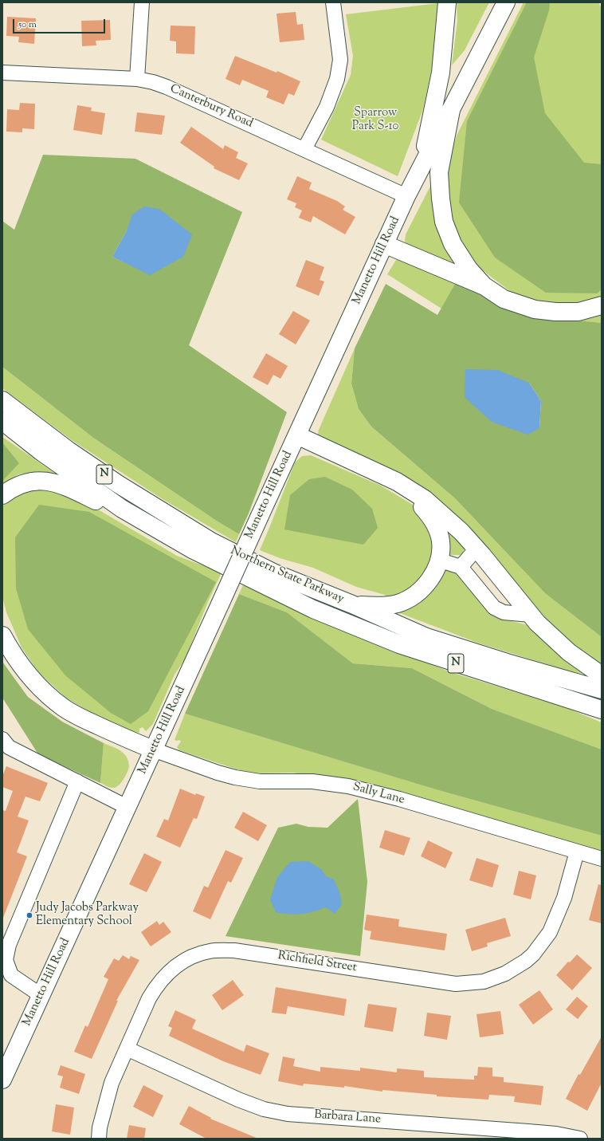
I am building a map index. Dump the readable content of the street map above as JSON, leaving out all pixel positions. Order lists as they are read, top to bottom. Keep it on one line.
{"streets":{"main road":["Manetto Hill Road","N","Northern State Parkway"],"street":["Canterbury Road","Sally Lane","Richfield Street","Barbara Lane"]},"crossings":[["Canterbury Road","Manetto Hill Road"],["Manetto Hill Road","Sally Lane"],["Sally Lane","Richfield Street"],["Richfield Street","Barbara Lane"]],"parks":["Sparrow Park S-10"],"places":["Judy Jacobs Parkway Elementary School"],"scale_bar":"50 m"}
